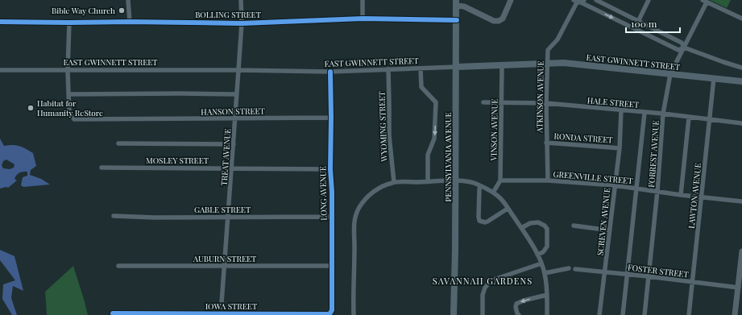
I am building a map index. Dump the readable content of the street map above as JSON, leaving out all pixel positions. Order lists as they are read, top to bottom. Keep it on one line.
{"streets":{"main road":["EAST GWINNETT STREET","PENNSYLVANIA AVENUE"],"street":["BOLLING STREET","ATKINSON AVENUE","HALE STREET","HANSON STREET","WYOMING STREET","VINSON AVENUE","RONDA STREET","FORREST AVENUE","TREAT AVENUE","MOSLEY STREET","GREENVILLE STREET","LONG AVENUE","LAWTON AVENUE","GABLE STREET","SCREVEN AVENUE","AUBURN STREET","FOSTER STREET","IOWA STREET"]},"crossings":[["BOLLING STREET","HANSON STREET"],["BOLLING STREET","TREAT AVENUE"],["BOLLING STREET","PENNSYLVANIA AVENUE"],["EAST GWINNETT STREET","ATKINSON AVENUE"],["EAST GWINNETT STREET","HANSON STREET"],["EAST GWINNETT STREET","WYOMING STREET"],["EAST GWINNETT STREET","VINSON AVENUE"],["EAST GWINNETT STREET","FORREST AVENUE"],["EAST GWINNETT STREET","TREAT AVENUE"],["EAST GWINNETT STREET","PENNSYLVANIA AVENUE"],["EAST GWINNETT STREET","LONG AVENUE"],["EAST GWINNETT STREET","LAWTON AVENUE"],["ATKINSON AVENUE","HALE STREET"],["ATKINSON AVENUE","RONDA STREET"],["ATKINSON AVENUE","GREENVILLE STREET"],["HALE STREET","VINSON AVENUE"],["HALE STREET","FORREST AVENUE"],["HALE STREET","LAWTON AVENUE"],["HALE STREET","SCREVEN AVENUE"],["HANSON STREET","TREAT AVENUE"],["HANSON STREET","LONG AVENUE"],["VINSON AVENUE","GREENVILLE STREET"],["RONDA STREET","SCREVEN AVENUE"],["FORREST AVENUE","GREENVILLE STREET"],["FORREST AVENUE","FOSTER STREET"],["TREAT AVENUE","MOSLEY STREET"],["TREAT AVENUE","GABLE STREET"],["TREAT AVENUE","AUBURN STREET"],["TREAT AVENUE","IOWA STREET"],["MOSLEY STREET","LONG AVENUE"],["GREENVILLE STREET","LAWTON AVENUE"],["GREENVILLE STREET","SCREVEN AVENUE"],["LONG AVENUE","GABLE STREET"],["LONG AVENUE","AUBURN STREET"],["LONG AVENUE","IOWA STREET"],["LAWTON AVENUE","FOSTER STREET"],["SCREVEN AVENUE","FOSTER STREET"]],"districts":["SAVANNAH GARDENS"],"places":["Bible Way Church","Habitat for Humanity ReStore"],"scale_bar":"100 m"}
